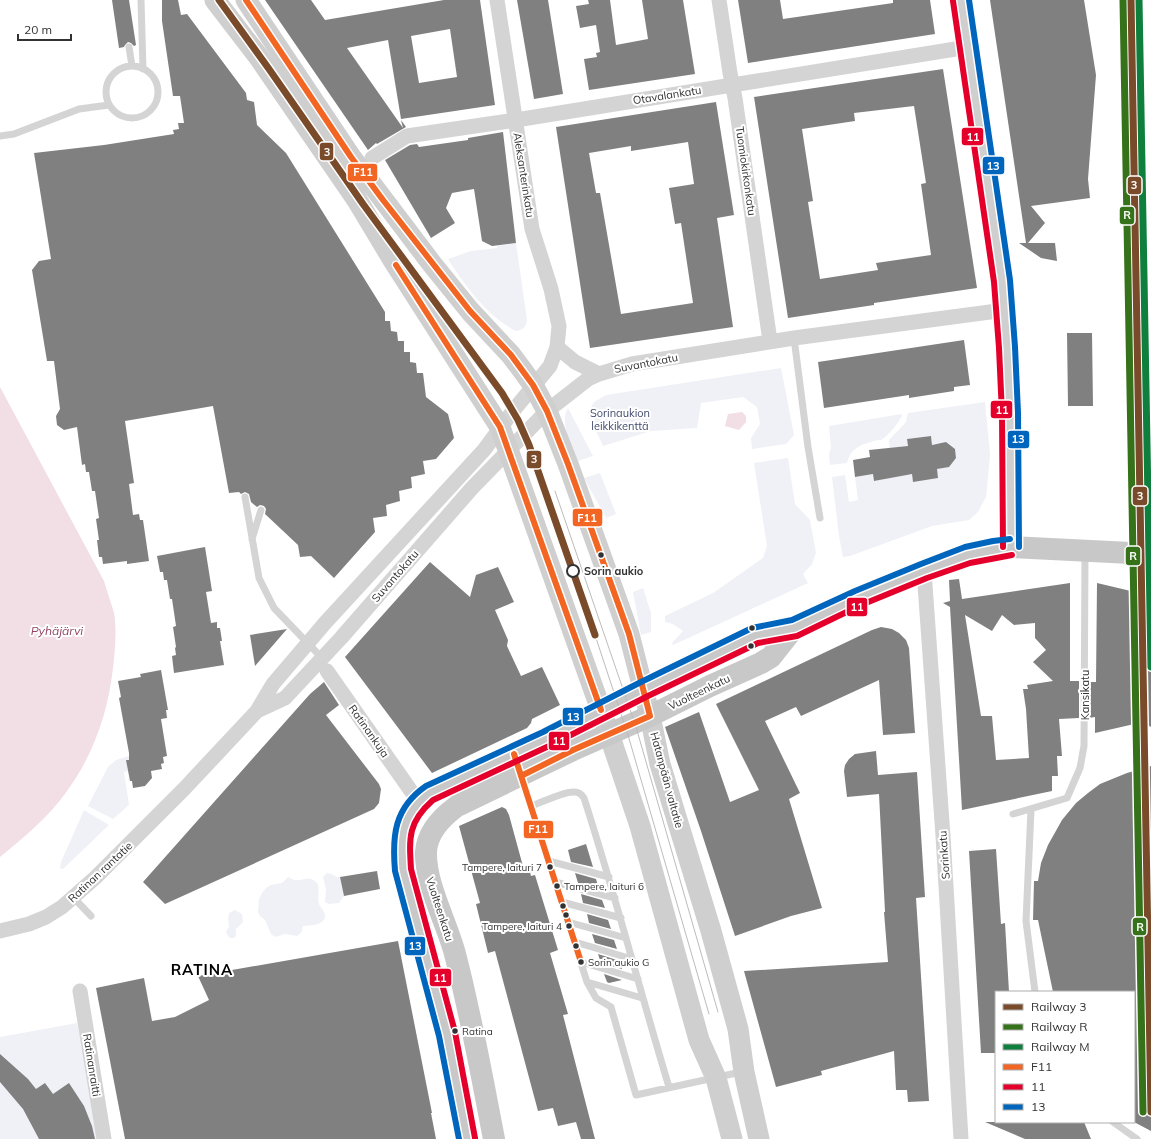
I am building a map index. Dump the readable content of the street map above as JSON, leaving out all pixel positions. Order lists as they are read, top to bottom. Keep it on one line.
{"streets":{"main road":["Vuolteenkatu"],"street":["Otavalankatu","Tuomiokirkonkatu","Aleksanterinkatu","Suvantokatu","Ratinankuja","Hatanpään valtatie","Sorinkatu","Ratinan rantatie","Ratinanraitti"],"lane":["Kansikatu"]},"crossings":[["Otavalankatu","Tuomiokirkonkatu"],["Otavalankatu","Aleksanterinkatu"],["Tuomiokirkonkatu","Suvantokatu"],["Aleksanterinkatu","Suvantokatu"],["Aleksanterinkatu","Hatanpään valtatie"],["Suvantokatu","Ratinankuja"],["Suvantokatu","Hatanpään valtatie"],["Suvantokatu","Ratinan rantatie"],["Vuolteenkatu","Kansikatu"],["Vuolteenkatu","Hatanpään valtatie"],["Vuolteenkatu","Sorinkatu"]],"districts":["RATINA"],"water":["Pyhäjärvi"],"parks":["Sorinaukion leikkikenttä"],"places":["Sorin aukio","Tampere, laituri 7","Tampere, laituri 6","Tampere, laituri 4","Sorin aukio G","Ratina"],"lines":["rail line 3","rail line R","rail line M","transit line F11","transit line 13","transit line 11"],"legend":["Railway 3","Railway R","Railway M","F11","11","13"],"scale_bar":"20 m"}
